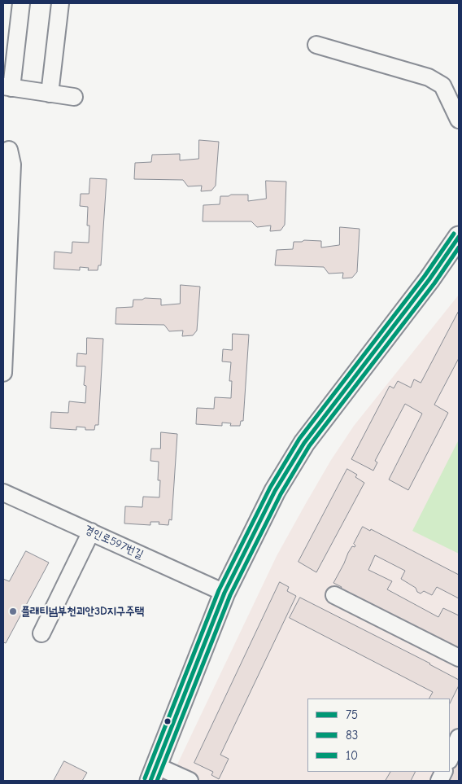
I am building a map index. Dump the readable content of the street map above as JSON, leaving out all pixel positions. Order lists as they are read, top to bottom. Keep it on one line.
{"streets":{"lane":["경인로597번길"]},"places":["플래티넘부천괴안3D지구주택"],"lines":["transit line 10","transit line 75","transit line 83"],"legend":["75","83","10"]}
